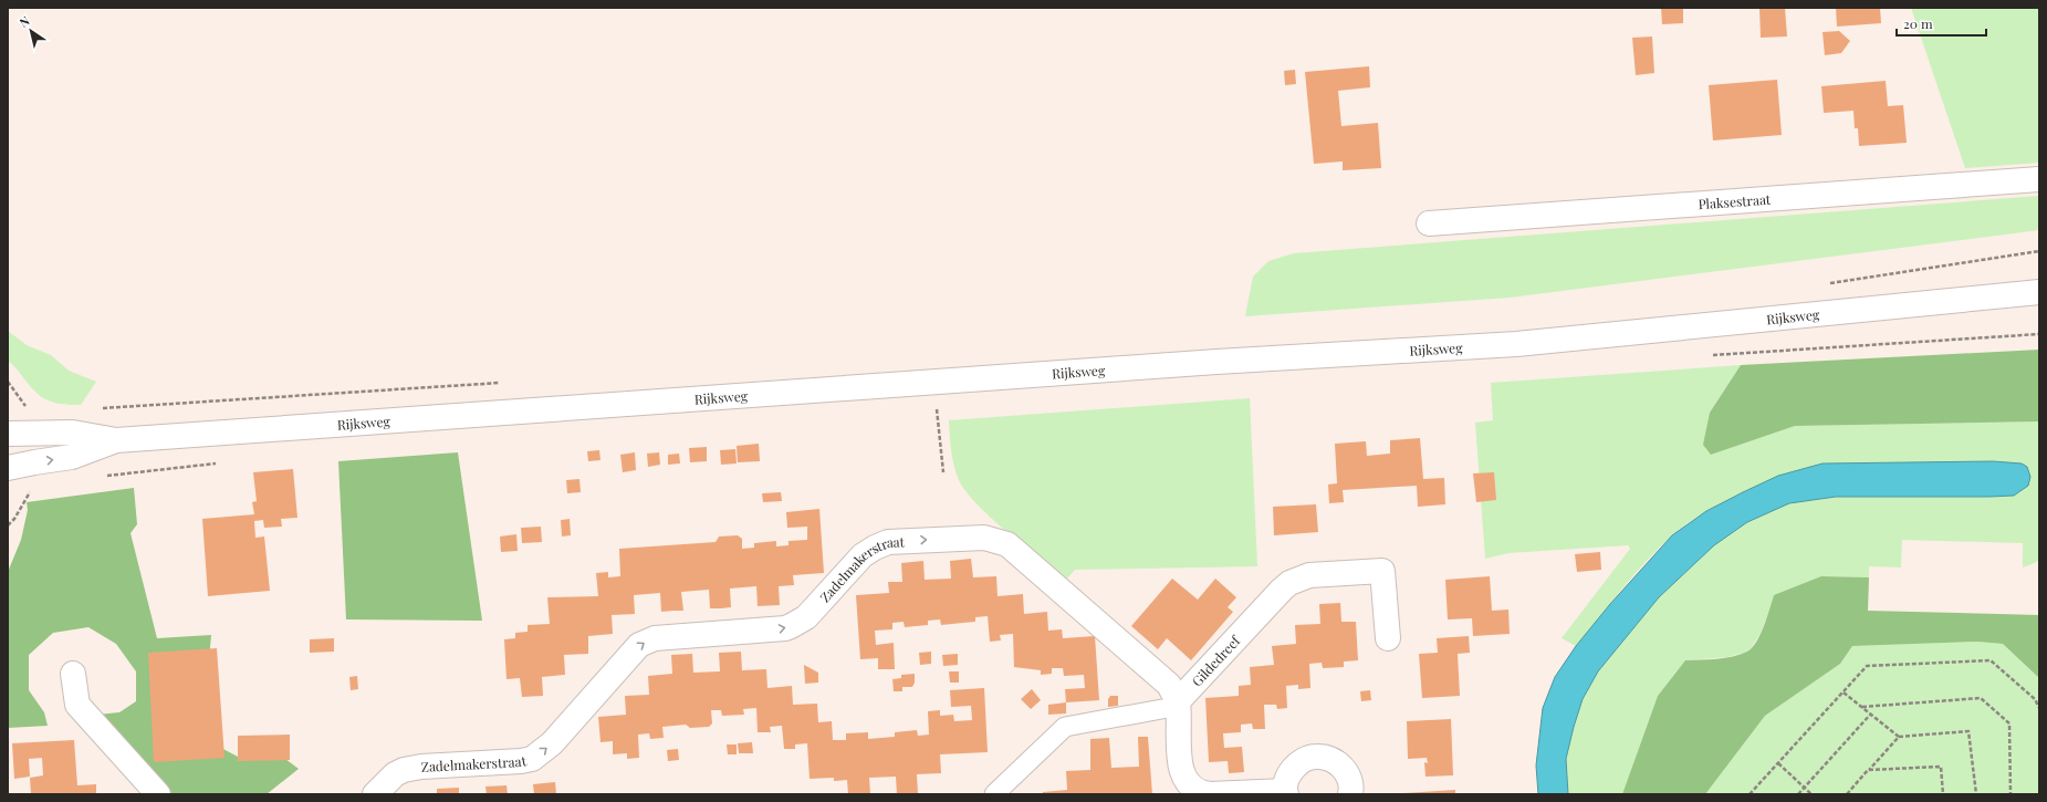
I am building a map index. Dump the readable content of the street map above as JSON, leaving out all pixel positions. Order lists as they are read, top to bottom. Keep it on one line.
{"streets":{"street":["Plaksestraat","Rijksweg","Zadelmakerstraat","Gildedreef"]},"crossings":[["Zadelmakerstraat","Gildedreef"]],"one_way":["Zadelmakerstraat"],"scale_bar":"20 m","north":"top left"}
